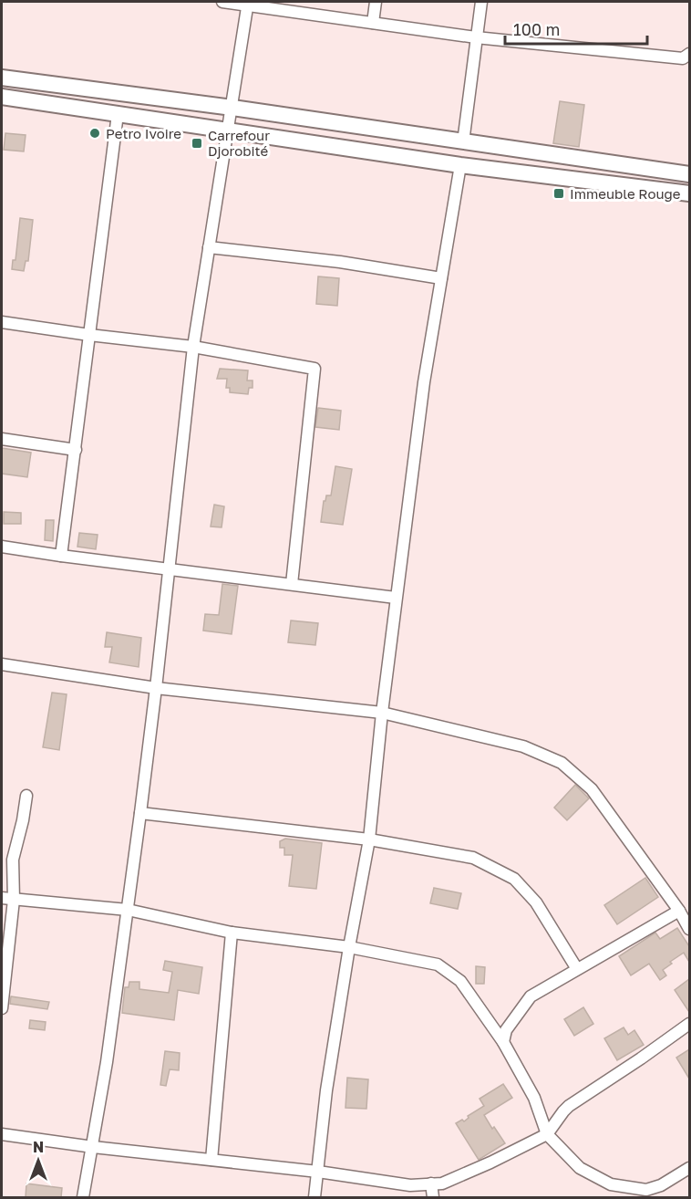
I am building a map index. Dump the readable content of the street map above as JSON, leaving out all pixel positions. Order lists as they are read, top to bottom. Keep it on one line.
{"places":{"other":["Petro Ivoire"],"transit":["Carrefour Djorobité","Immeuble Rouge"]},"scale_bar":"100 m","north":"top"}
